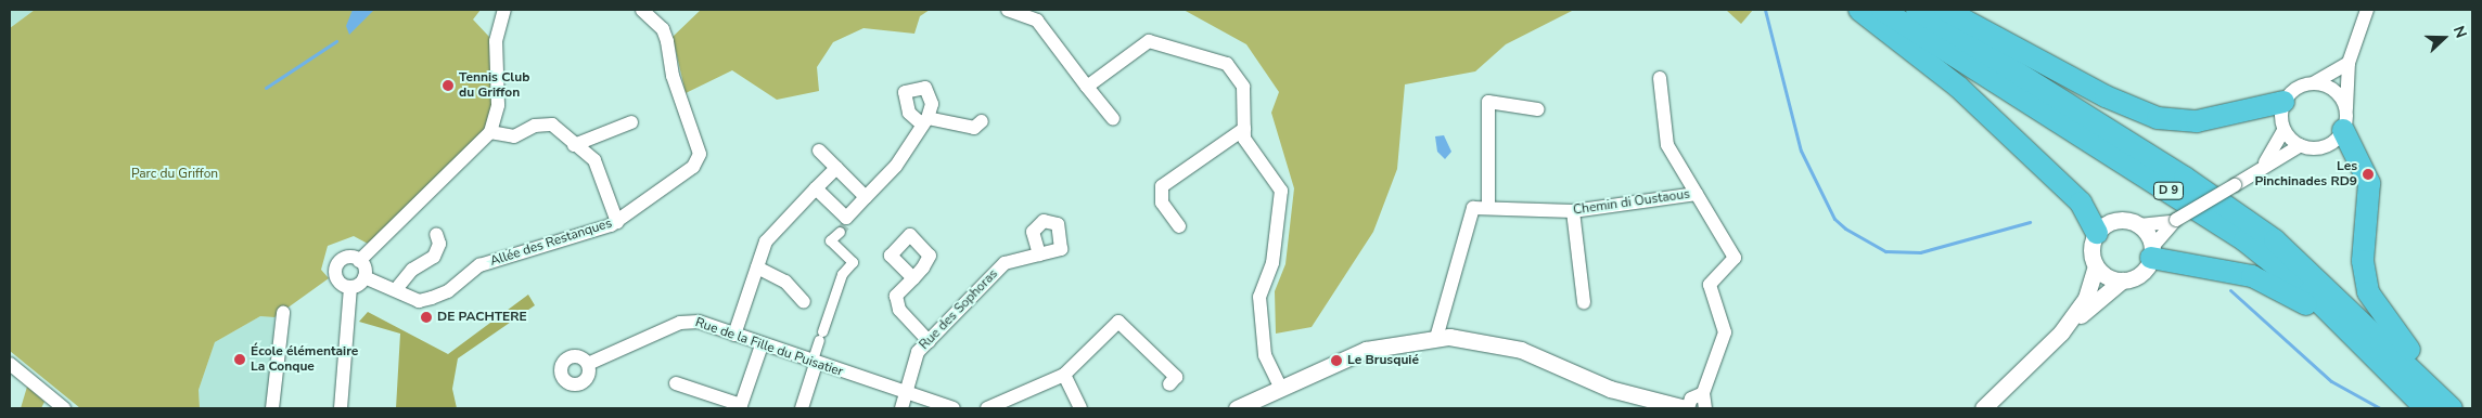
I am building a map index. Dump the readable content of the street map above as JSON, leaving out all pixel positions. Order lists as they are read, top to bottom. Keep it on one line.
{"streets":{"highway":["D 9"],"street":["Chemin di Oustaous","Allée des Restanques","Rue des Sophoras","Rue de la Fille du Puisatier"]},"crossings":[["Rue des Sophoras","Rue de la Fille du Puisatier"]],"parks":["Parc du Griffon"],"places":["Tennis Club du Griffon","Les Pinchinades RD9","DE PACHTERE","École élémentaire La Conque","Le Brusquié"],"north":"right"}
